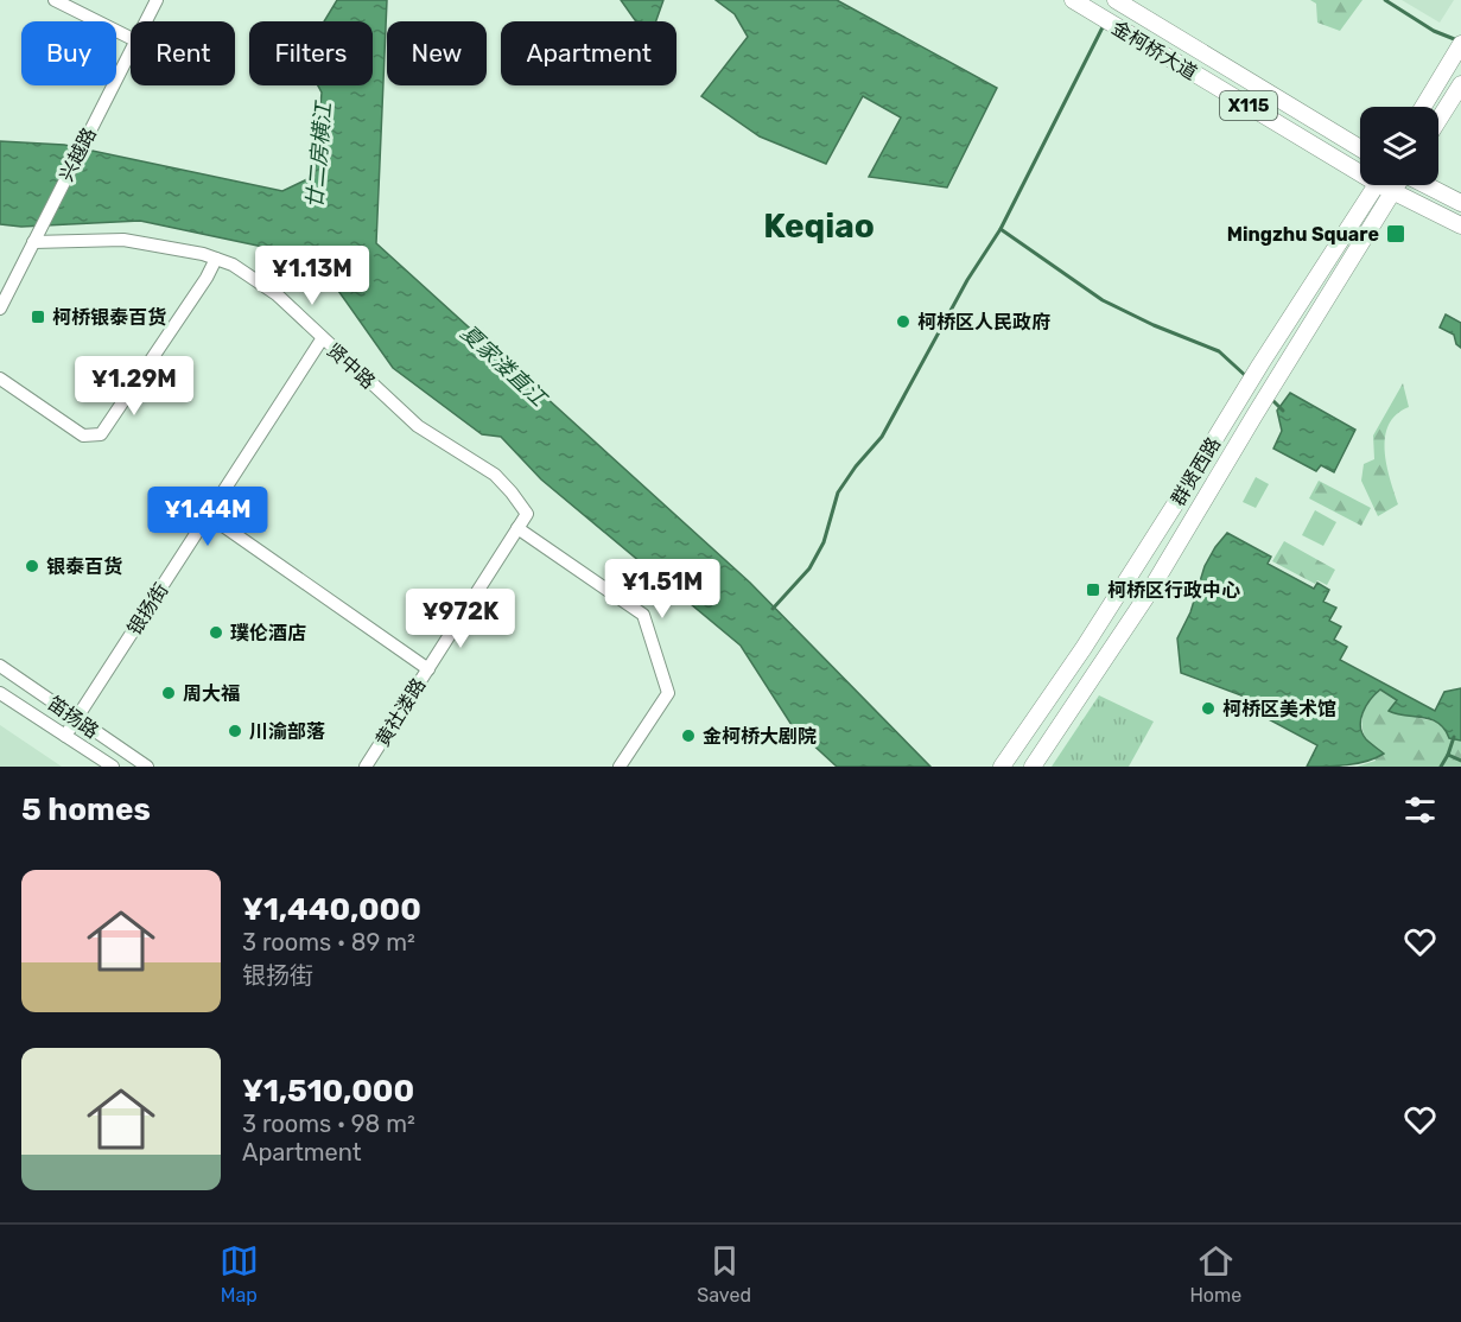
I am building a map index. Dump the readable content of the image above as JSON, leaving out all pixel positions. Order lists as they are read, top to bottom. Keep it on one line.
{"streets":{"main road":["金柯桥大道","X115","群贤西路"],"street":["兴越路","贤中路","银扬街","黄社溇路","笛扬路"]},"crossings":[["兴越路","贤中路"],["贤中路","银扬街"],["贤中路","黄社溇路"],["银扬街","笛扬路"]],"districts":["Keqiao"],"water":["廿二房横江","夏家溇直江"],"places":{"transit":["Mingzhu Square","柯桥银泰百货","柯桥区行政中心"],"other":["柯桥区人民政府","银泰百货","璞伦酒店","周大福","柯桥区美术馆","川渝部落","金柯桥大剧院"]},"page":{"chip":["Buy","Rent","Filters","New","Apartment"],"price":["¥1.13M","¥1.29M","¥1.44M","¥1.51M","¥972K"],"heading":"5 homes","list":[{"name":"¥1,440,000","note":"3 rooms · 89 m² · 银扬街"},{"name":"¥1,510,000","note":"3 rooms · 98 m² · Apartment"}],"tabs":["Map","Saved","Home"]}}
